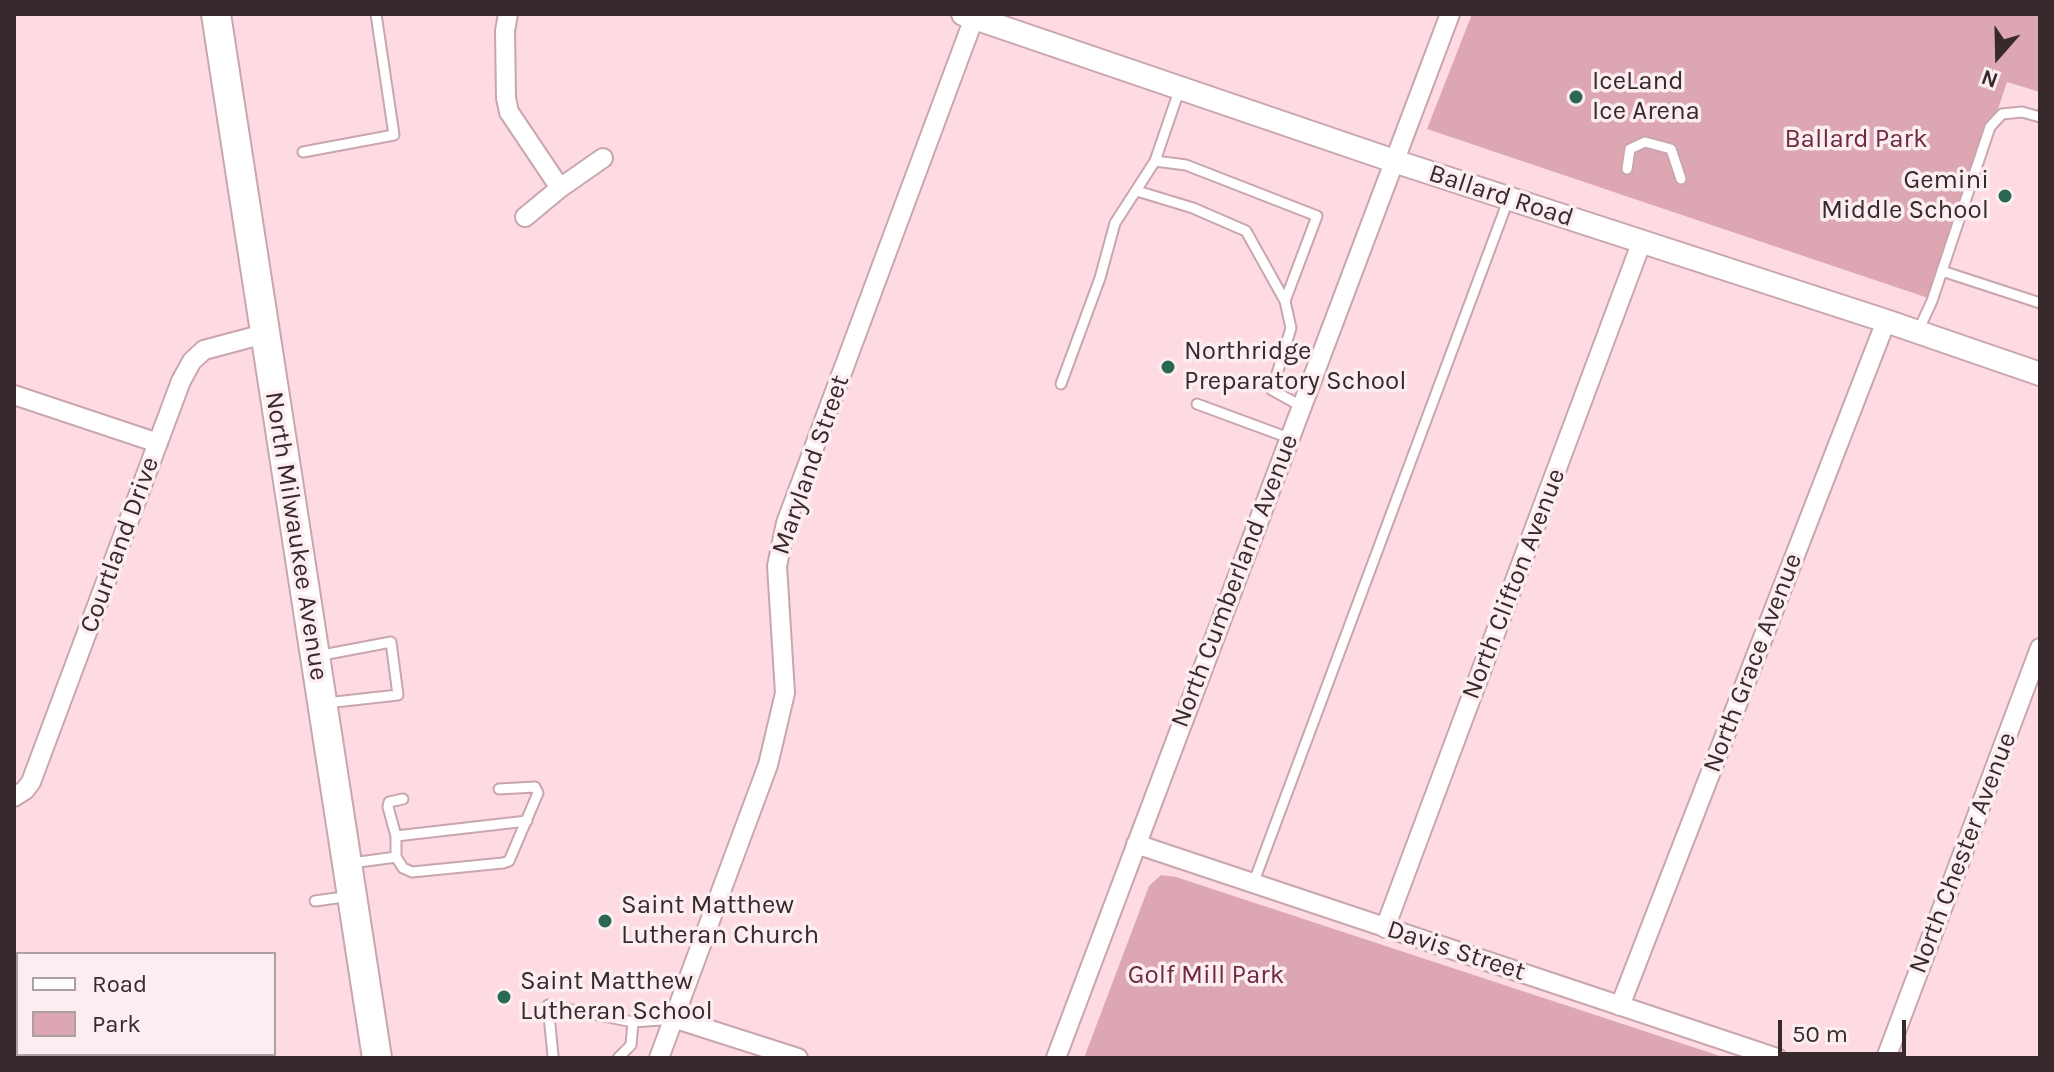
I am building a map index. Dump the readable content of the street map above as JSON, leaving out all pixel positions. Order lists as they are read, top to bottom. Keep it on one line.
{"streets":{"main road":["North Milwaukee Avenue"],"street":["Ballard Road","Maryland Street","Courtland Drive","North Cumberland Avenue","North Clifton Avenue","North Grace Avenue","North Chester Avenue","Davis Street"]},"crossings":[["Ballard Road","Maryland Street"],["Ballard Road","North Cumberland Avenue"],["Ballard Road","North Clifton Avenue"],["Ballard Road","North Grace Avenue"],["North Milwaukee Avenue","Courtland Drive"],["North Cumberland Avenue","Davis Street"],["North Clifton Avenue","Davis Street"],["North Grace Avenue","Davis Street"]],"parks":["Ballard Park","Golf Mill Park"],"places":["IceLand Ice Arena","Gemini Middle School","Northridge Preparatory School","Saint Matthew Lutheran Church","Saint Matthew Lutheran School"],"legend":["Road","Park"],"scale_bar":"50 m","north":"bottom"}
